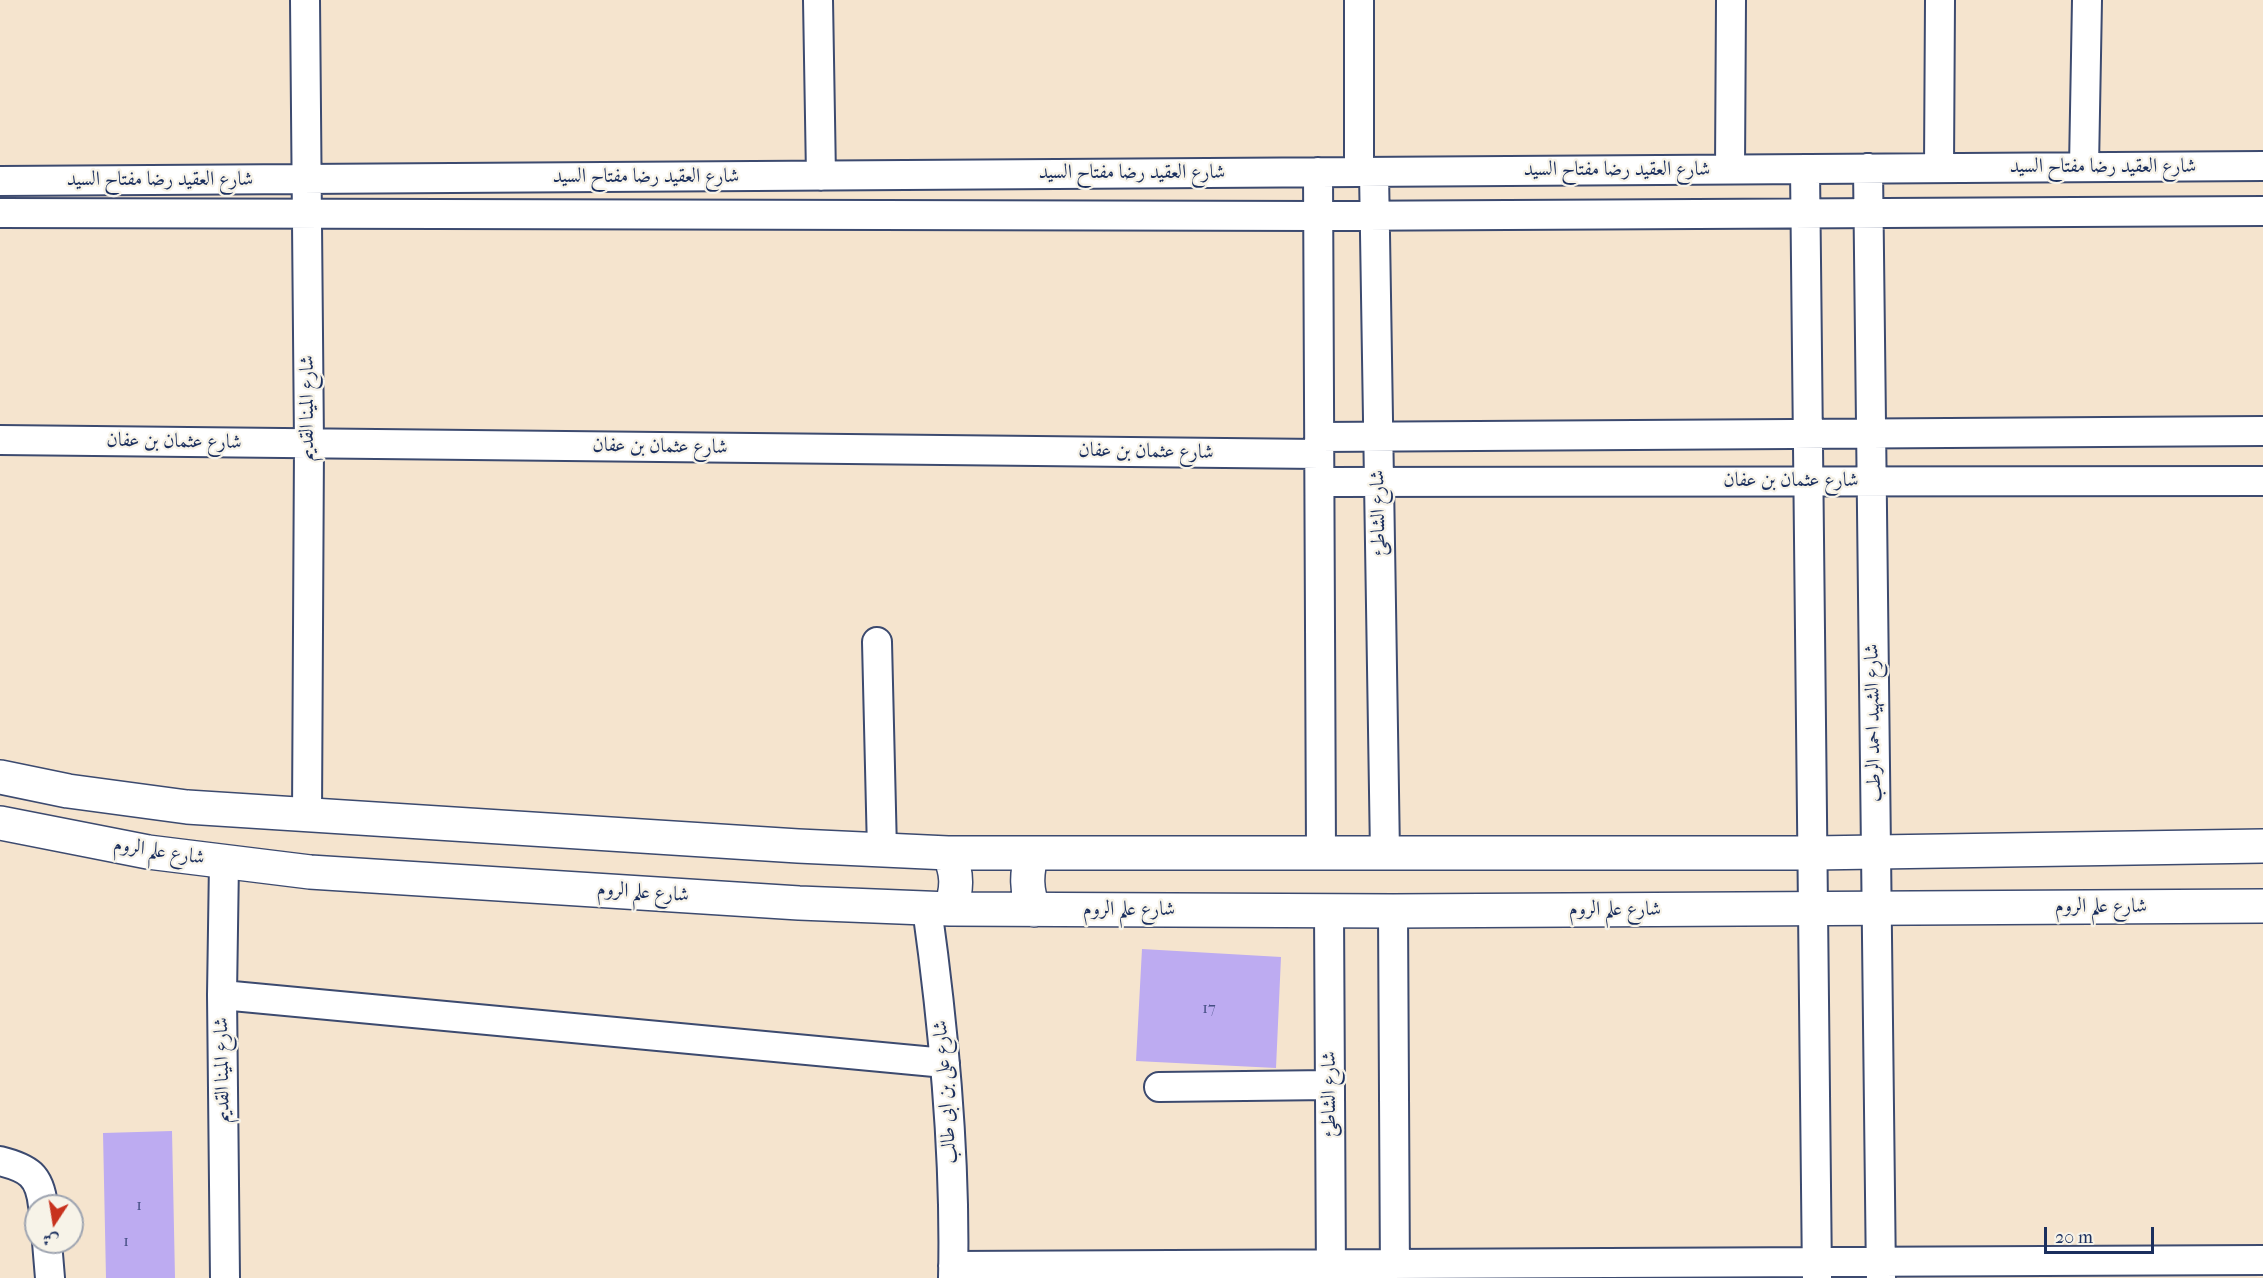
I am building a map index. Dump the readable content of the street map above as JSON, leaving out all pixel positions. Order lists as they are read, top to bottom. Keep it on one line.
{"streets":{"street":["شارع العقيد رضا مفتاح السيد","شارع المينا القديم","شارع عثمان بن عفان","شارع الشاطئ","شارع الشهيد احمد الرطب","شارع علم الروم","شارع على بن ابى طالب"]},"crossings":[["شارع العقيد رضا مفتاح السيد","شارع المينا القديم"],["شارع العقيد رضا مفتاح السيد","شارع الشاطئ"],["شارع العقيد رضا مفتاح السيد","شارع الشهيد احمد الرطب"],["شارع المينا القديم","شارع عثمان بن عفان"],["شارع المينا القديم","شارع علم الروم"],["شارع عثمان بن عفان","شارع الشاطئ"],["شارع عثمان بن عفان","شارع الشهيد احمد الرطب"],["شارع الشاطئ","شارع علم الروم"],["شارع الشهيد احمد الرطب","شارع علم الروم"],["شارع علم الروم","شارع على بن ابى طالب"]],"house_numbers":["17","1","1"],"scale_bar":"20 m","north":"bottom"}
